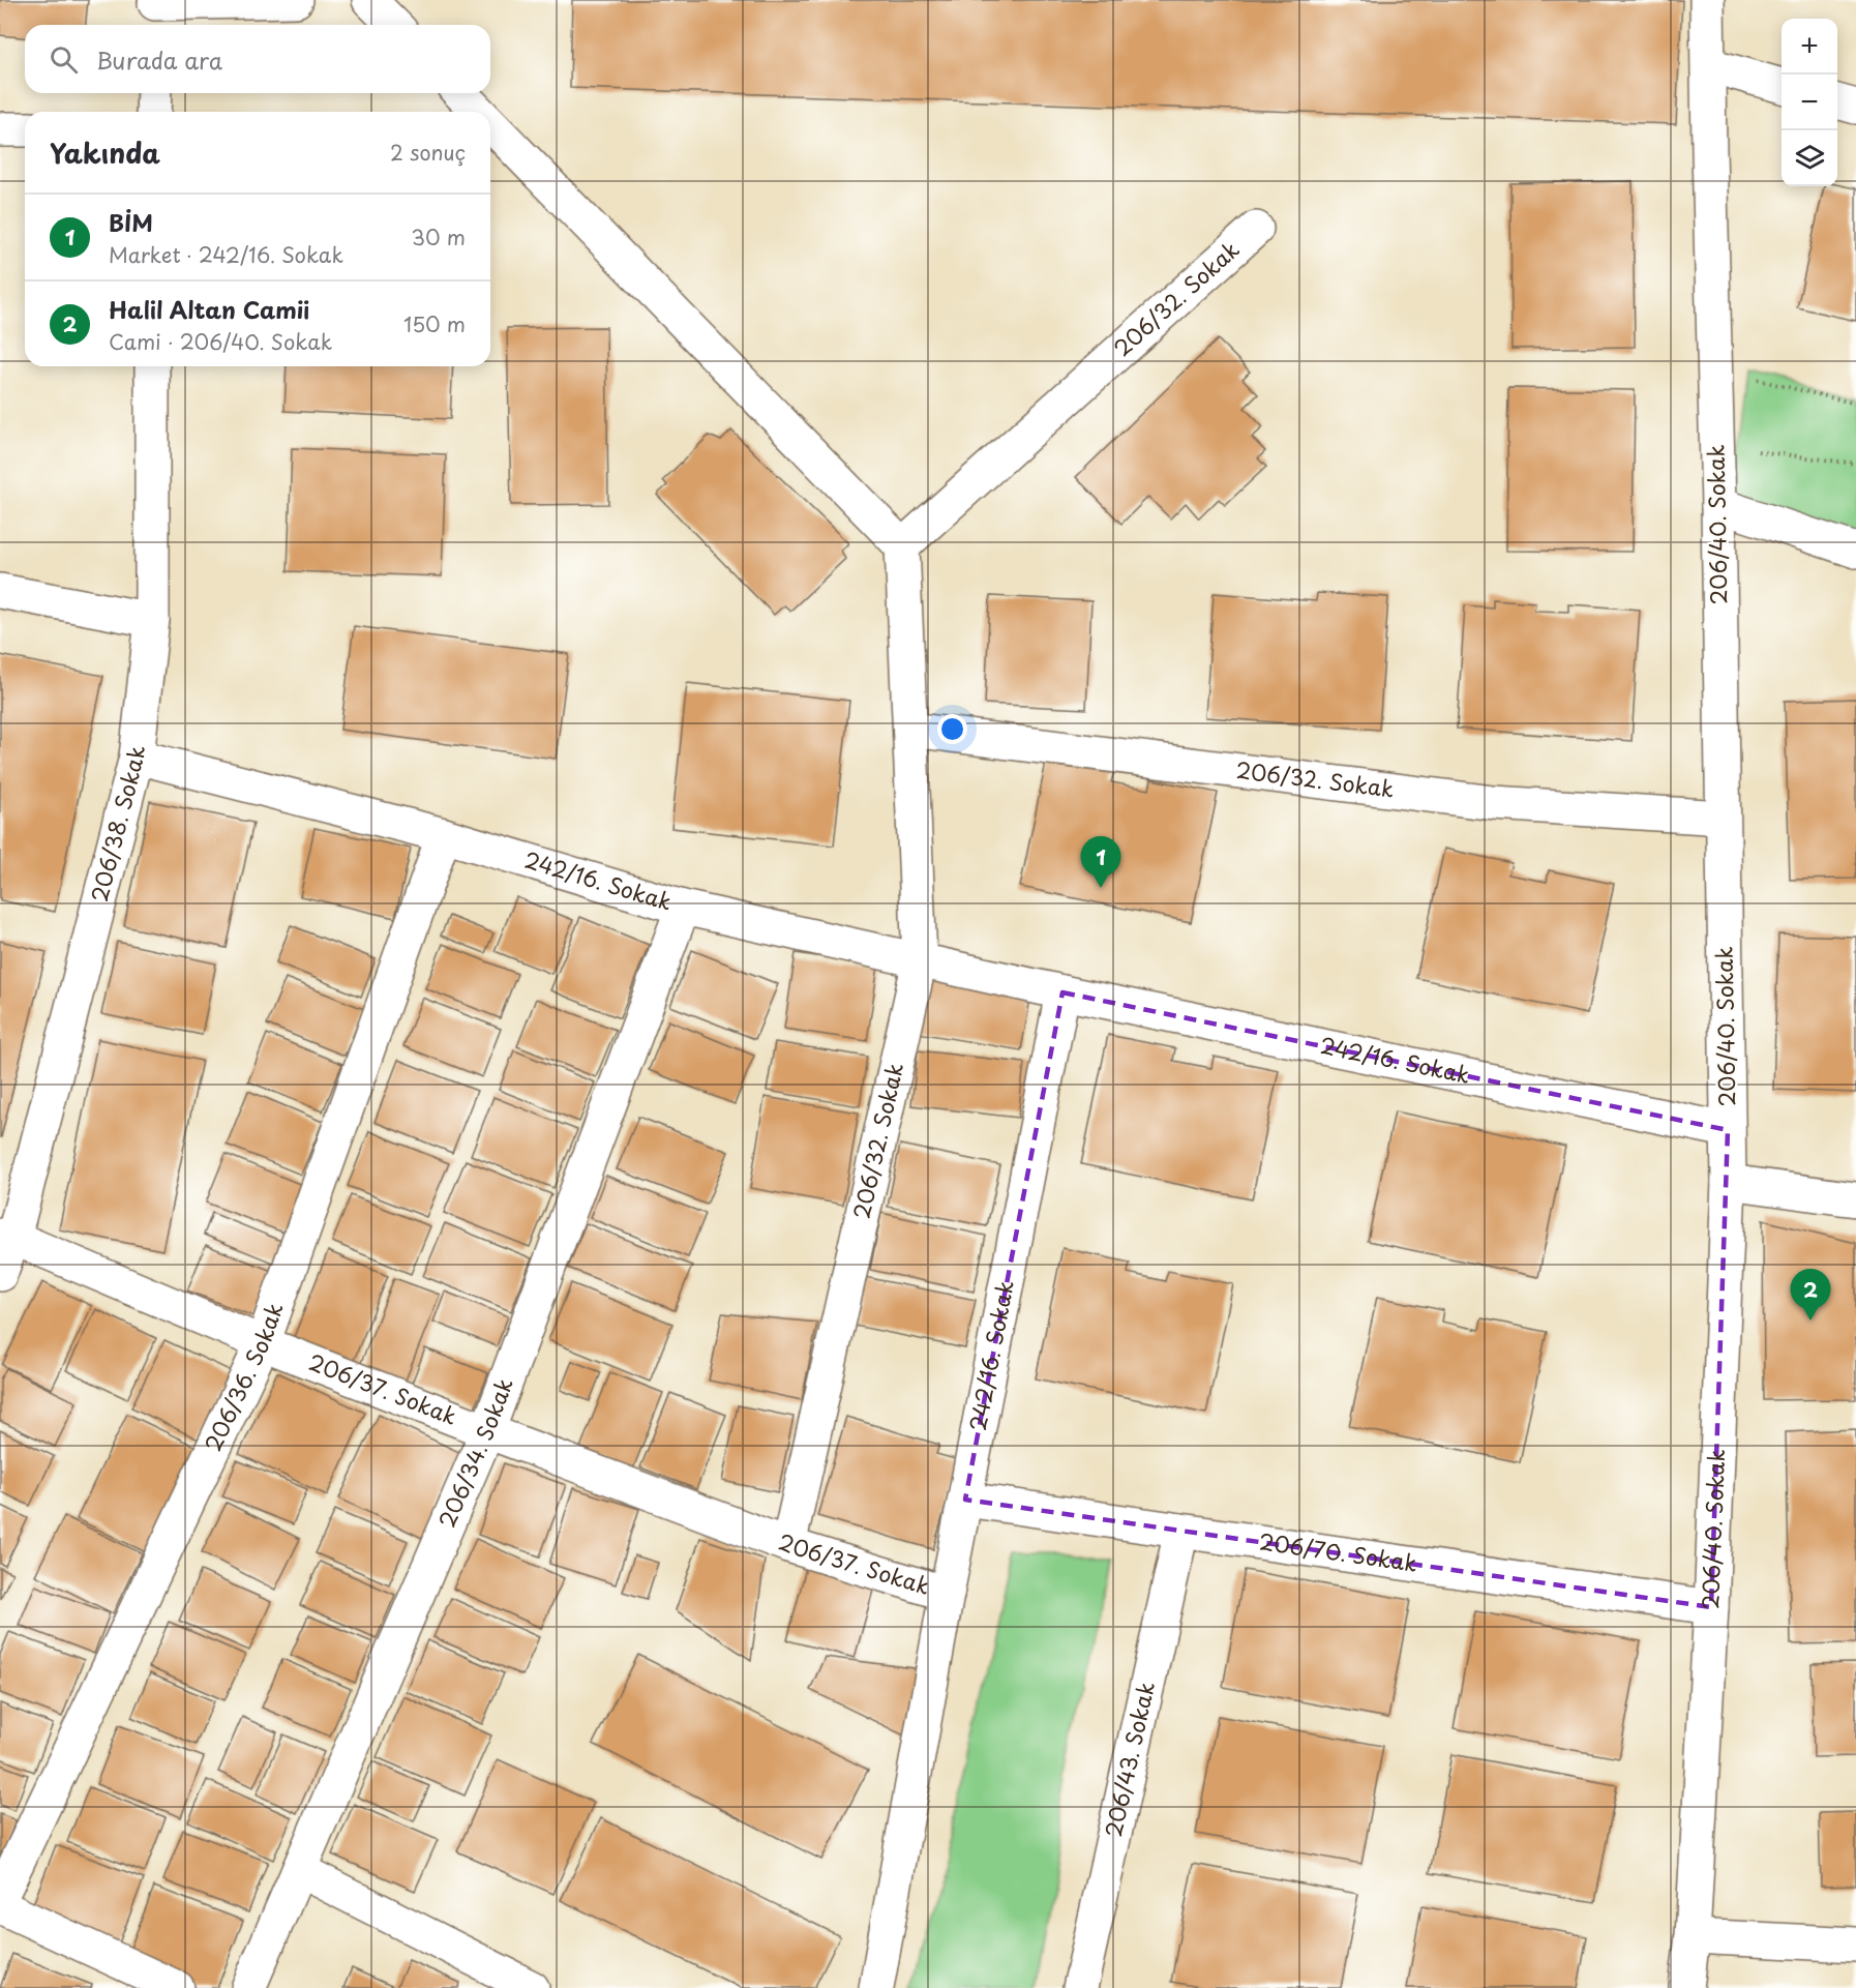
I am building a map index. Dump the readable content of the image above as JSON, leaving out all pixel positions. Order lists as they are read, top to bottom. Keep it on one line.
{"streets":{"street":["206/32. Sokak","206/40. Sokak","206/38. Sokak","242/16. Sokak","206/36. Sokak","206/37. Sokak","206/34. Sokak","206/70. Sokak","206/43. Sokak"]},"crossings":[["206/32. Sokak","206/40. Sokak"],["206/32. Sokak","242/16. Sokak"],["206/32. Sokak","206/37. Sokak"],["206/40. Sokak","242/16. Sokak"],["206/40. Sokak","206/70. Sokak"],["206/38. Sokak","242/16. Sokak"],["206/38. Sokak","206/37. Sokak"],["242/16. Sokak","206/36. Sokak"],["242/16. Sokak","206/37. Sokak"],["242/16. Sokak","206/34. Sokak"],["242/16. Sokak","206/70. Sokak"],["206/36. Sokak","206/37. Sokak"],["206/37. Sokak","206/34. Sokak"],["206/37. Sokak","206/70. Sokak"],["206/70. Sokak","206/43. Sokak"]],"page":{"map_buttons":["+","−"],"search":"Burada ara","heading":["Yakında","2 sonuç"],"list":[{"mark":"1","name":"BİM","note":"Market · 242/16. Sokak","value":"30 m"},{"mark":"2","name":"Halil Altan Camii","note":"Cami · 206/40. Sokak","value":"150 m"}],"pins":["1","2"]}}
